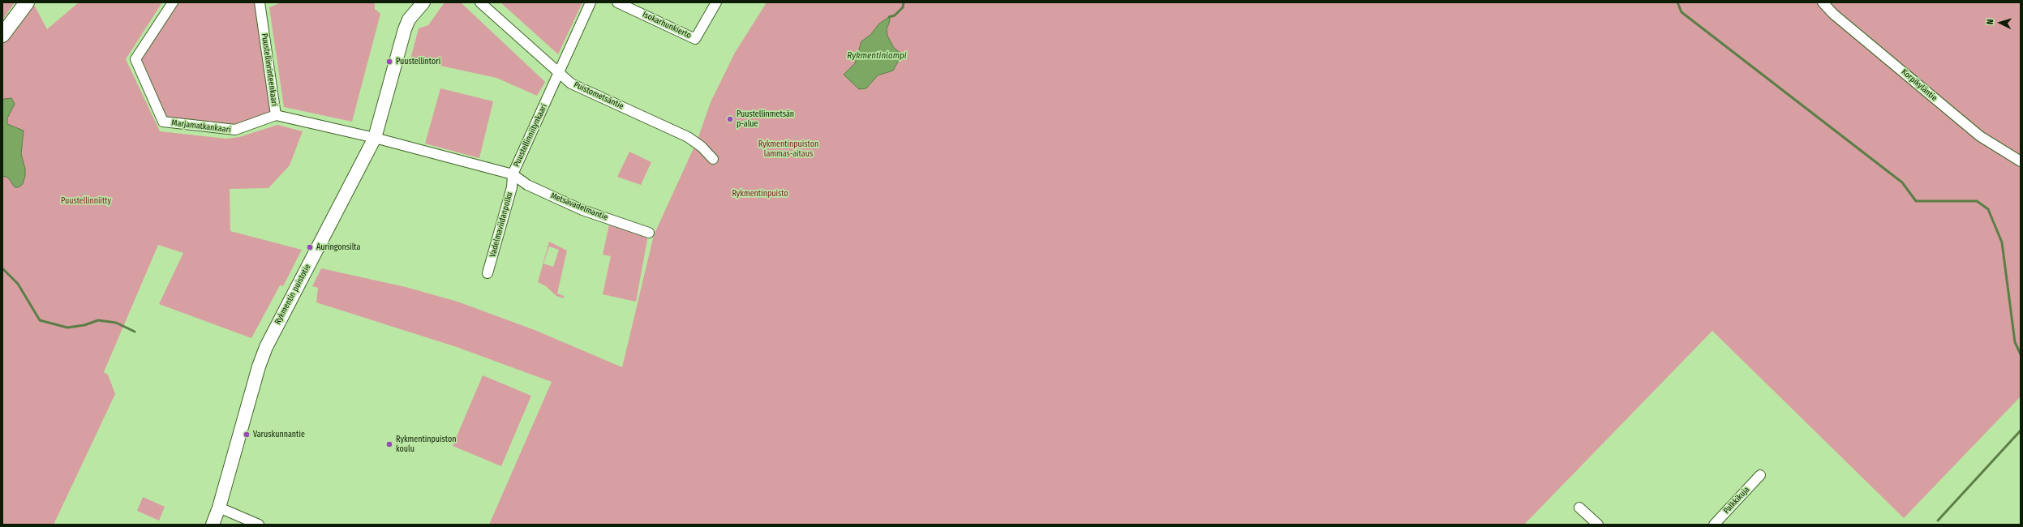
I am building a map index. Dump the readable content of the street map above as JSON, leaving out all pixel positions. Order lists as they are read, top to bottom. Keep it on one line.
{"streets":{"street":["Isokarhunkierto","Puustellinrinteenkaari","Korpikyläntie","Puistometsäntie","Marjamatkankaari","Puustellinniitynkaari","Metsävadelmantie","Vadelmaviidanpolku","Rykmentin puistotie","Palkkikuja"]},"crossings":[["Puustellinrinteenkaari","Marjamatkankaari"],["Puustellinrinteenkaari","Puustellinniitynkaari"],["Puustellinrinteenkaari","Rykmentin puistotie"],["Puistometsäntie","Puustellinniitynkaari"],["Puustellinniitynkaari","Metsävadelmantie"],["Puustellinniitynkaari","Vadelmaviidanpolku"],["Puustellinniitynkaari","Rykmentin puistotie"],["Metsävadelmantie","Vadelmaviidanpolku"]],"water":["Rykmentinlampi"],"parks":["Rykmentinpuiston lammas-aitaus","Rykmentinpuisto","Puustellinniitty"],"places":["Puustellintori","Puustellinmetsän p-alue","Auringonsilta","Varuskunnantie","Rykmentinpuiston koulu"],"north":"left"}
